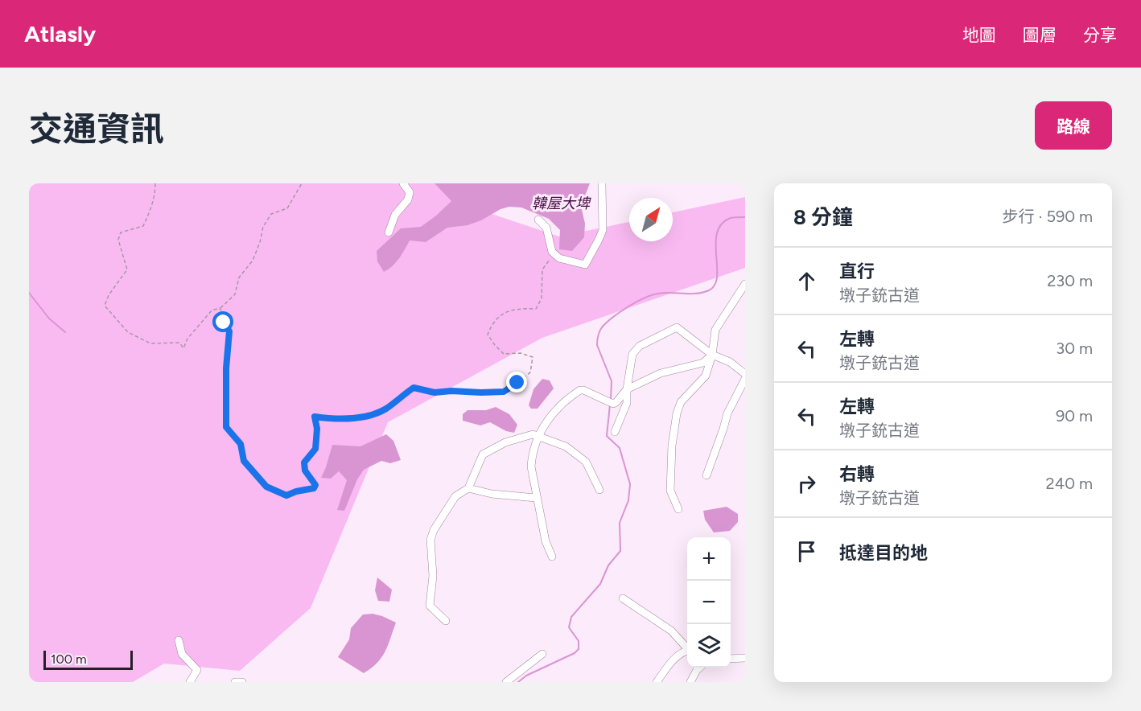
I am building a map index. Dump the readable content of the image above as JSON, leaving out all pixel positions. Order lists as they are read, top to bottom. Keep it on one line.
{"water":["韓屋大埤"],"scale_bar":"100 m","north":"top right","page":{"header":"Atlasly","nav":["地圖","圖層","分享"],"title":"交通資訊","buttons":"路線","heading":["8 分鐘","步行 · 590 m"],"list":[["直行","墩子銃古道","230 m"],["左轉","墩子銃古道","30 m"],["左轉","墩子銃古道","90 m"],["右轉","墩子銃古道","240 m"],"抵達目的地"],"map_buttons":["+","−"],"scale":"100 m"}}
